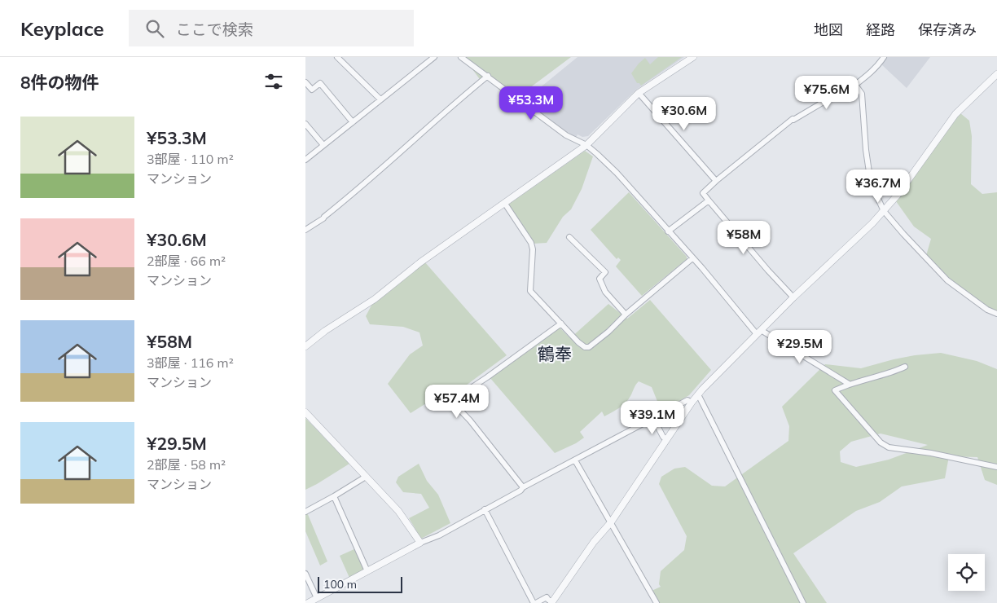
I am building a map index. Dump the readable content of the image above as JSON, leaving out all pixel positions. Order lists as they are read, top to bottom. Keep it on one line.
{"districts":["鶴奉"],"scale_bar":"100 m","page":{"header":"Keyplace","search":"ここで検索","nav":["地図","経路","保存済み"],"heading":"8件の物件","price":["¥75.6M","¥53.3M","¥30.6M","¥36.7M","¥58M","¥29.5M","¥57.4M","¥39.1M"],"list":[{"name":"¥53.3M","note":"3部屋 · 110 m² · マンション"},{"name":"¥30.6M","note":"2部屋 · 66 m² · マンション"},{"name":"¥58M","note":"3部屋 · 116 m² · マンション"},{"name":"¥29.5M","note":"2部屋 · 58 m² · マンション"}],"scale":"100 m"}}
